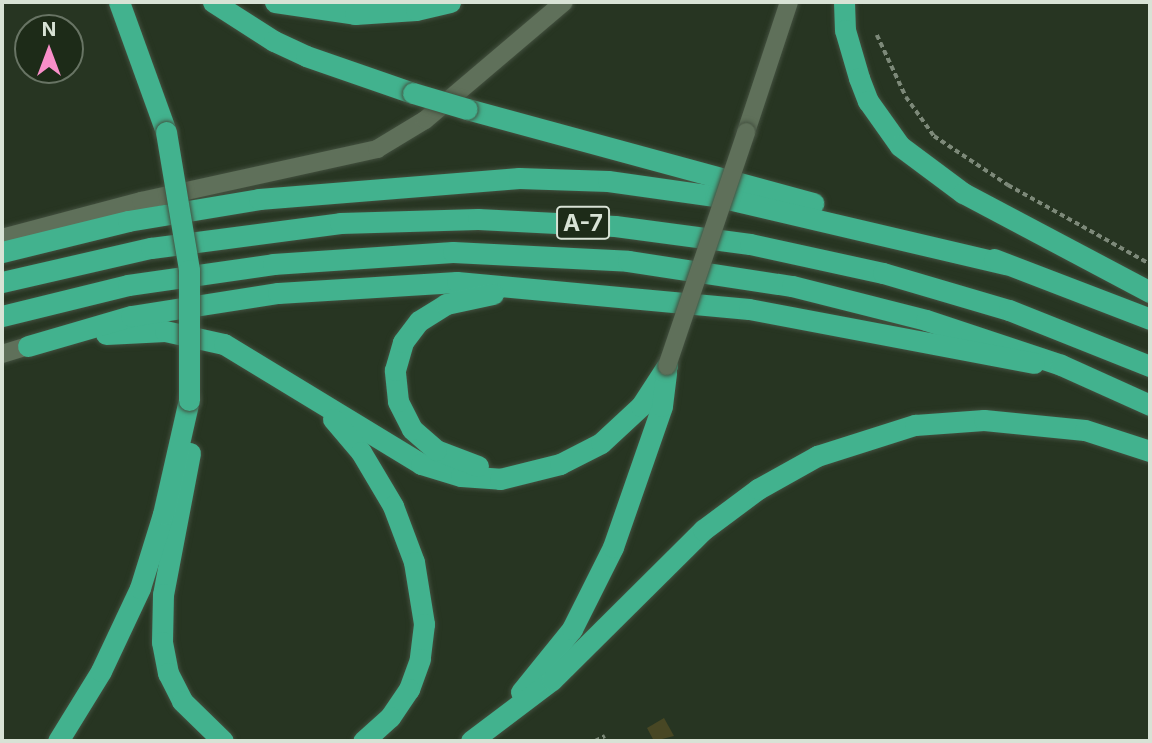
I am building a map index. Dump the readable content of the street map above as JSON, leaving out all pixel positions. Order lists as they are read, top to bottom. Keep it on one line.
{"streets":{"highway":["A-7"]},"north":"top"}
